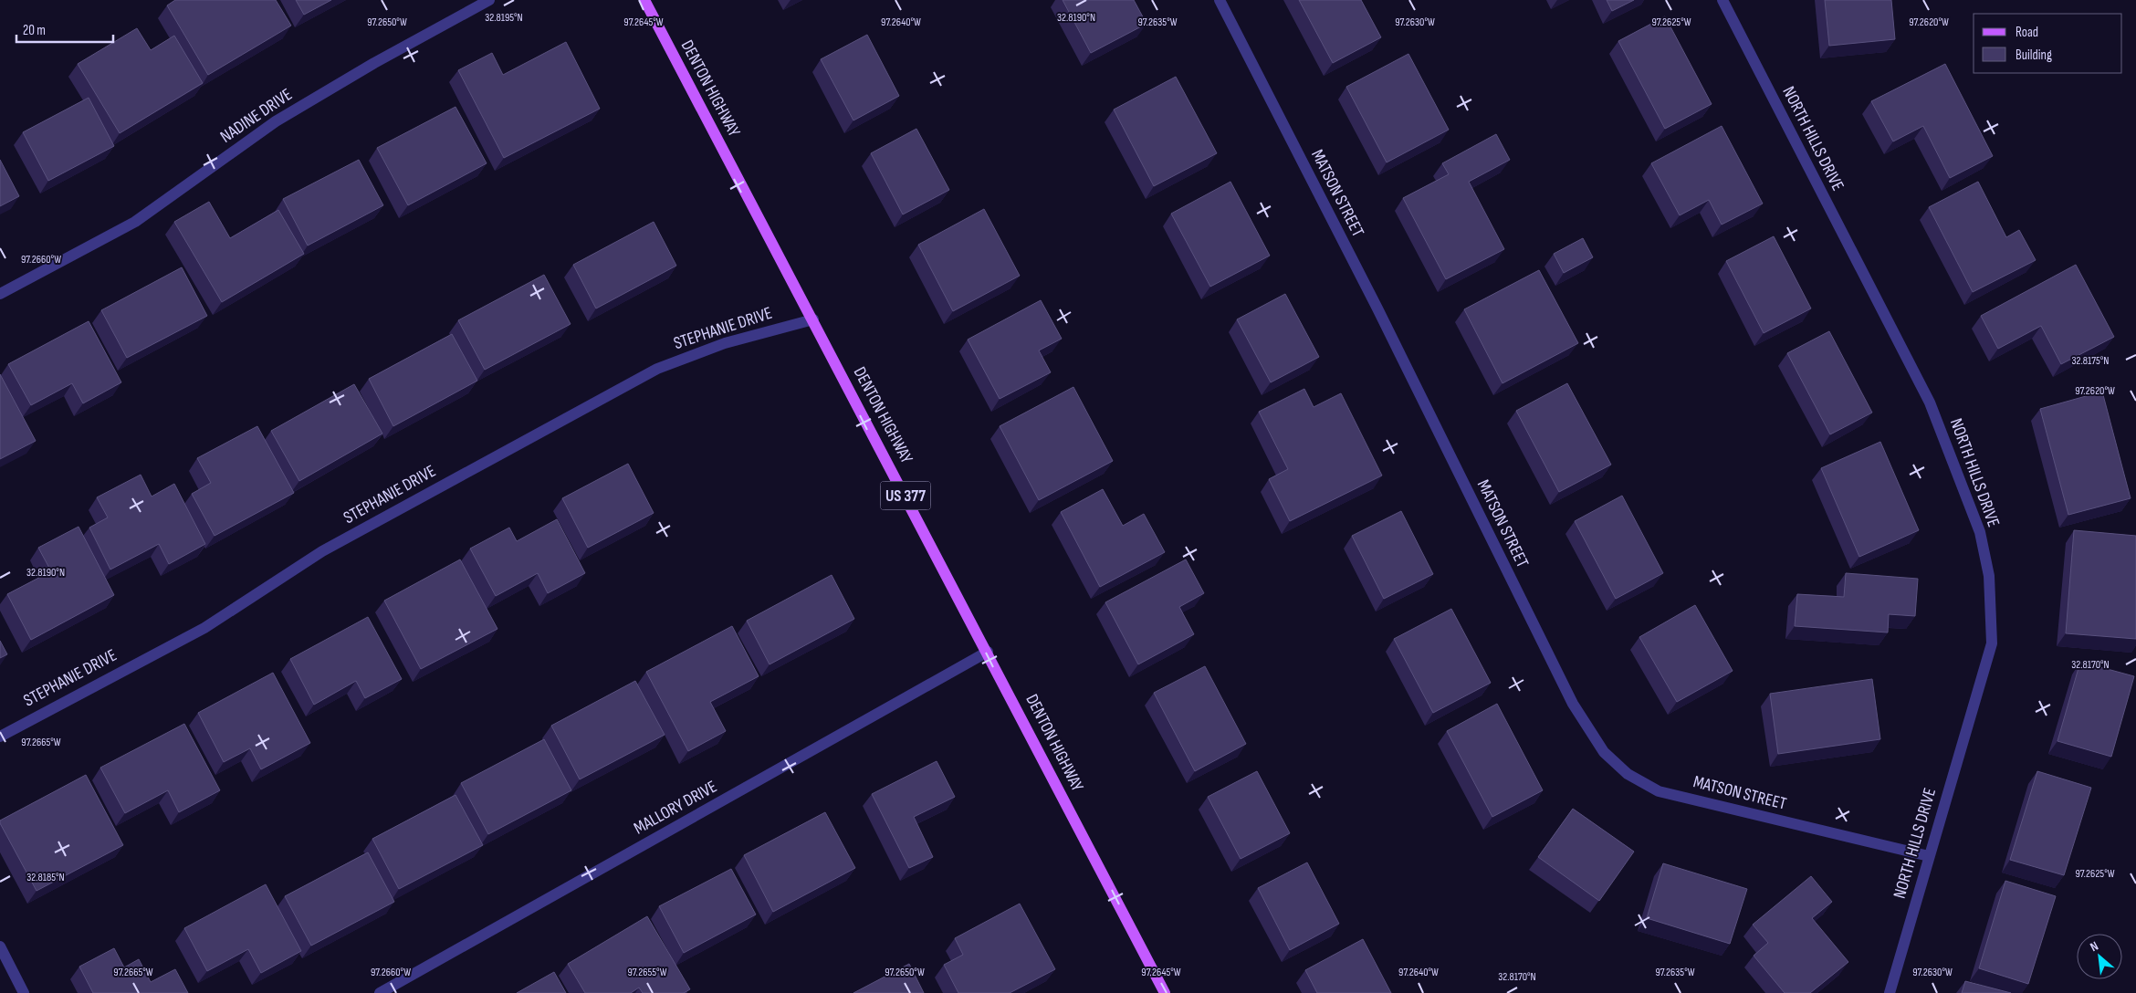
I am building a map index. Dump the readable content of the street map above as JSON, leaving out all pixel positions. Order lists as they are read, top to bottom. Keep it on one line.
{"streets":{"main road":["DENTON HIGHWAY","US 377"],"street":["NADINE DRIVE","NORTH HILLS DRIVE","MATSON STREET","STEPHANIE DRIVE","MALLORY DRIVE"]},"crossings":[["DENTON HIGHWAY","STEPHANIE DRIVE"],["DENTON HIGHWAY","MALLORY DRIVE"],["NORTH HILLS DRIVE","MATSON STREET"]],"legend":["Road","Building"],"scale_bar":"20 m","north":"top left","coordinates":["32.8195°N","32.8190°N","97.2650°W","97.2645°W","97.2640°W","97.2635°W","97.2630°W","97.2625°W","97.2620°W","97.2660°W","32.8175°N","32.8170°N","97.2665°W","32.8185°N","97.2655°W"]}
